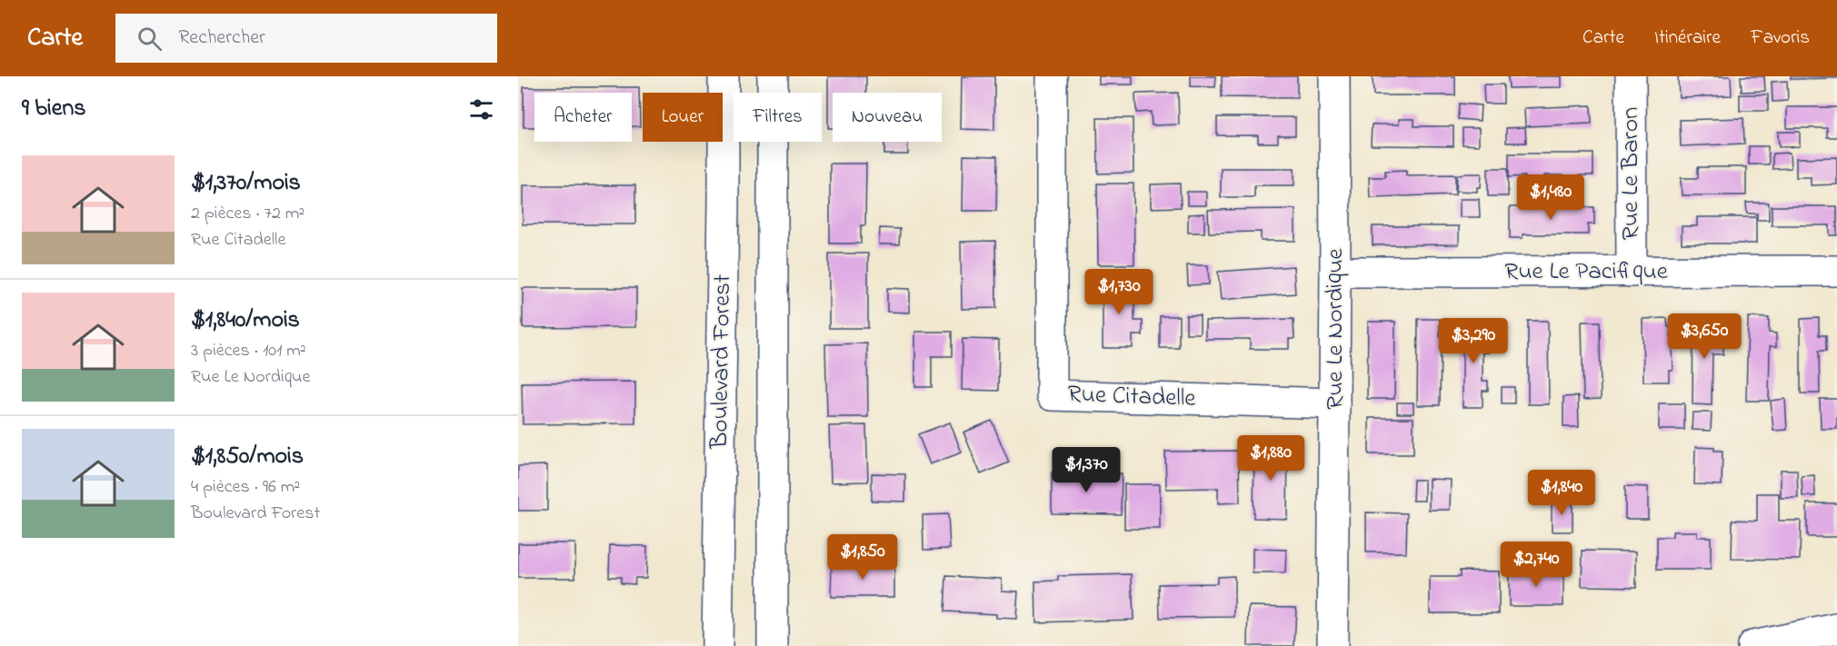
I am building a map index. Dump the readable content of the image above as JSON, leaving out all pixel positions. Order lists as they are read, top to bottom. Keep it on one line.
{"streets":{"street":["Rue Le Baron","Rue Le Pacifique","Rue Le Nordique","Boulevard Forest","Rue Citadelle"]},"crossings":[["Rue Le Baron","Rue Le Pacifique"],["Rue Le Pacifique","Rue Le Nordique"],["Rue Le Nordique","Rue Citadelle"]],"page":{"header":"Carte","search":"Rechercher","nav":["Carte","Itinéraire","Favoris"],"heading":"9 biens","chip":["Acheter","Louer","Filtres","Nouveau"],"list":[{"name":"$1,370/mois","note":"2 pièces · 72 m² · Rue Citadelle"},{"name":"$1,840/mois","note":"3 pièces · 101 m² · Rue Le Nordique"},{"name":"$1,850/mois","note":"4 pièces · 96 m² · Boulevard Forest"}],"price":["$1,480","$1,730","$3,650","$3,290","$1,880","$1,370","$1,840","$1,850","$2,740"]}}
